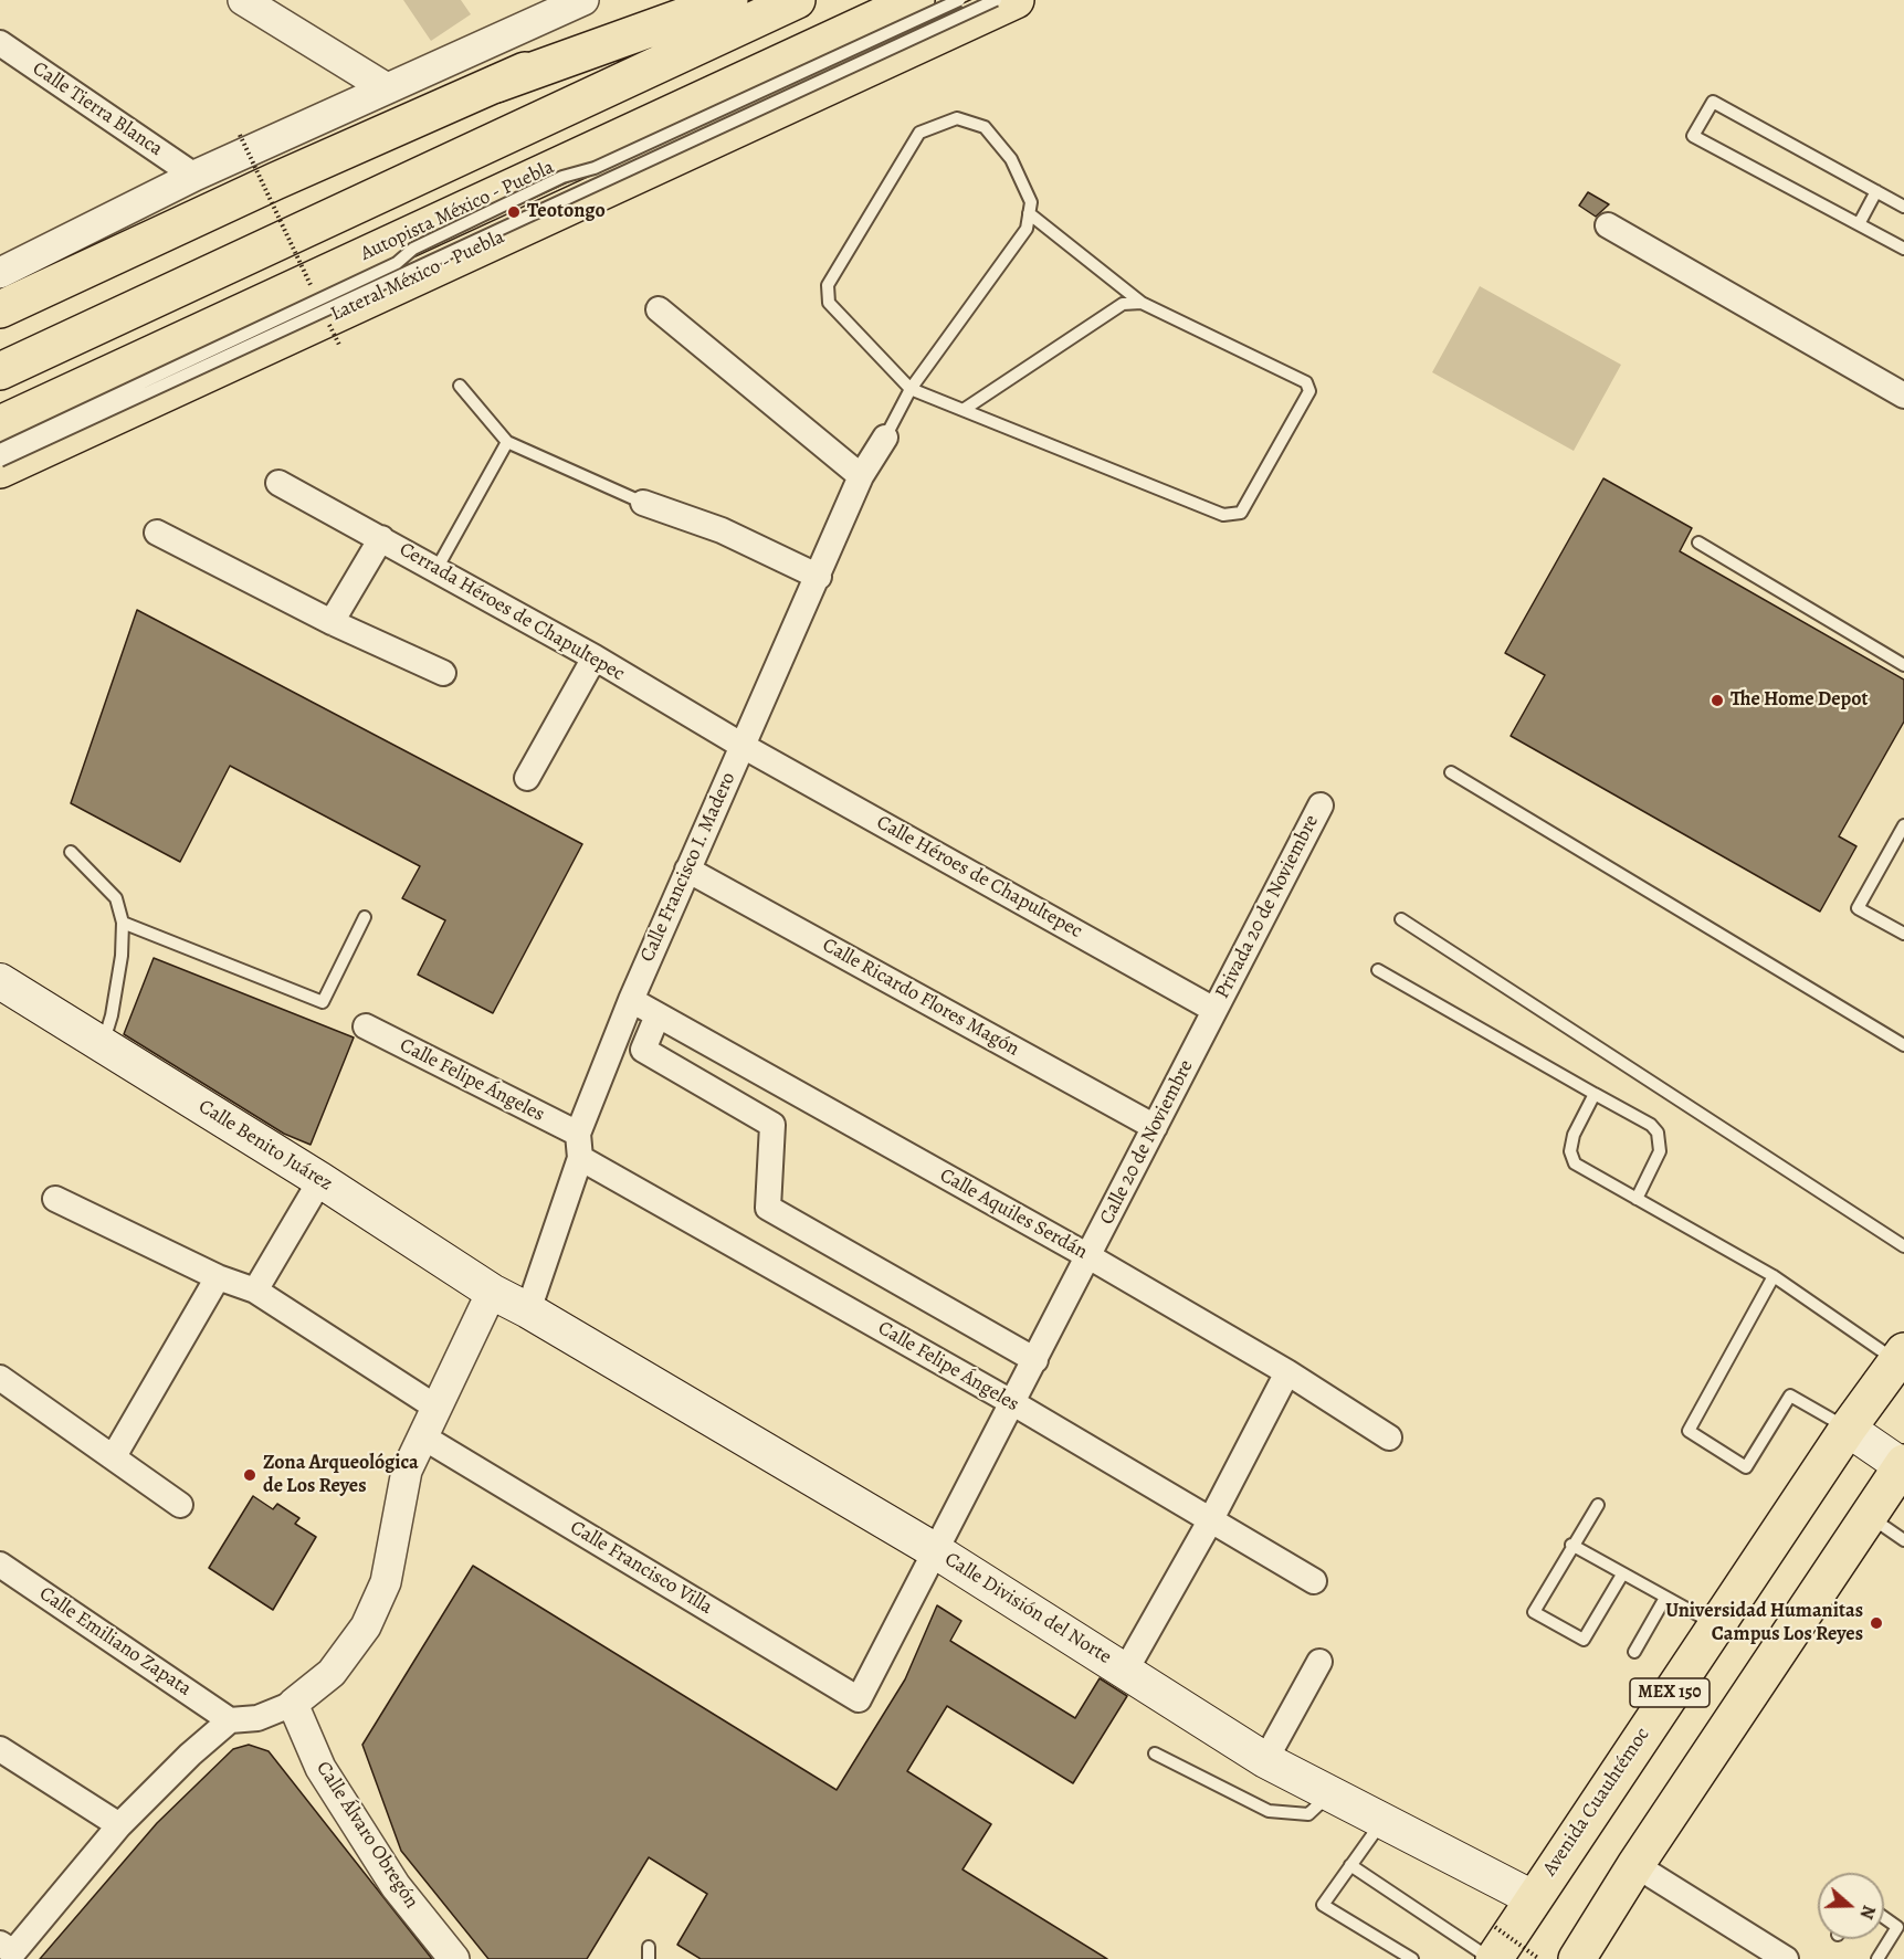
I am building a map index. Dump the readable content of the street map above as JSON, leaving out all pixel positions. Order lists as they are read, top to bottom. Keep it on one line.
{"streets":{"main road":["Autopista México - Puebla","Lateral México - Puebla","Calle Benito Juárez","Calle División del Norte","MEX 150","Avenida Cuauhtémoc"],"street":["Calle Tierra Blanca","Cerrada Héroes de Chapultepec","Calle Francisco I. Madero","Calle Héroes de Chapultepec","Privada 20 de Noviembre","Calle Ricardo Flores Magón","Calle Felipe Ángeles","Calle 20 de Noviembre","Calle Aquiles Serdán","Calle Francisco Villa","Calle Emiliano Zapata","Calle Álvaro Obregón"]},"crossings":[["Cerrada Héroes de Chapultepec","Calle Francisco I. Madero"],["Cerrada Héroes de Chapultepec","Calle Héroes de Chapultepec"],["Calle Francisco I. Madero","Calle Héroes de Chapultepec"],["Calle Francisco I. Madero","Calle Ricardo Flores Magón"],["Calle Francisco I. Madero","Calle Felipe Ángeles"],["Calle Francisco I. Madero","Calle Benito Juárez"],["Calle Francisco I. Madero","Calle Aquiles Serdán"],["Calle Francisco I. Madero","Calle División del Norte"],["Calle Héroes de Chapultepec","Privada 20 de Noviembre"],["Calle Héroes de Chapultepec","Calle 20 de Noviembre"],["Privada 20 de Noviembre","Calle 20 de Noviembre"],["Calle Ricardo Flores Magón","Calle 20 de Noviembre"],["Calle Felipe Ángeles","Calle 20 de Noviembre"],["Calle 20 de Noviembre","Calle Aquiles Serdán"],["Calle 20 de Noviembre","Calle Francisco Villa"],["Calle 20 de Noviembre","Calle División del Norte"],["Calle Benito Juárez","Calle División del Norte"],["Calle División del Norte","Avenida Cuauhtémoc"]],"places":["Teotongo","The Home Depot","Zona Arqueológica de Los Reyes","Universidad Humanitas Campus Los Reyes"],"north":"right"}
